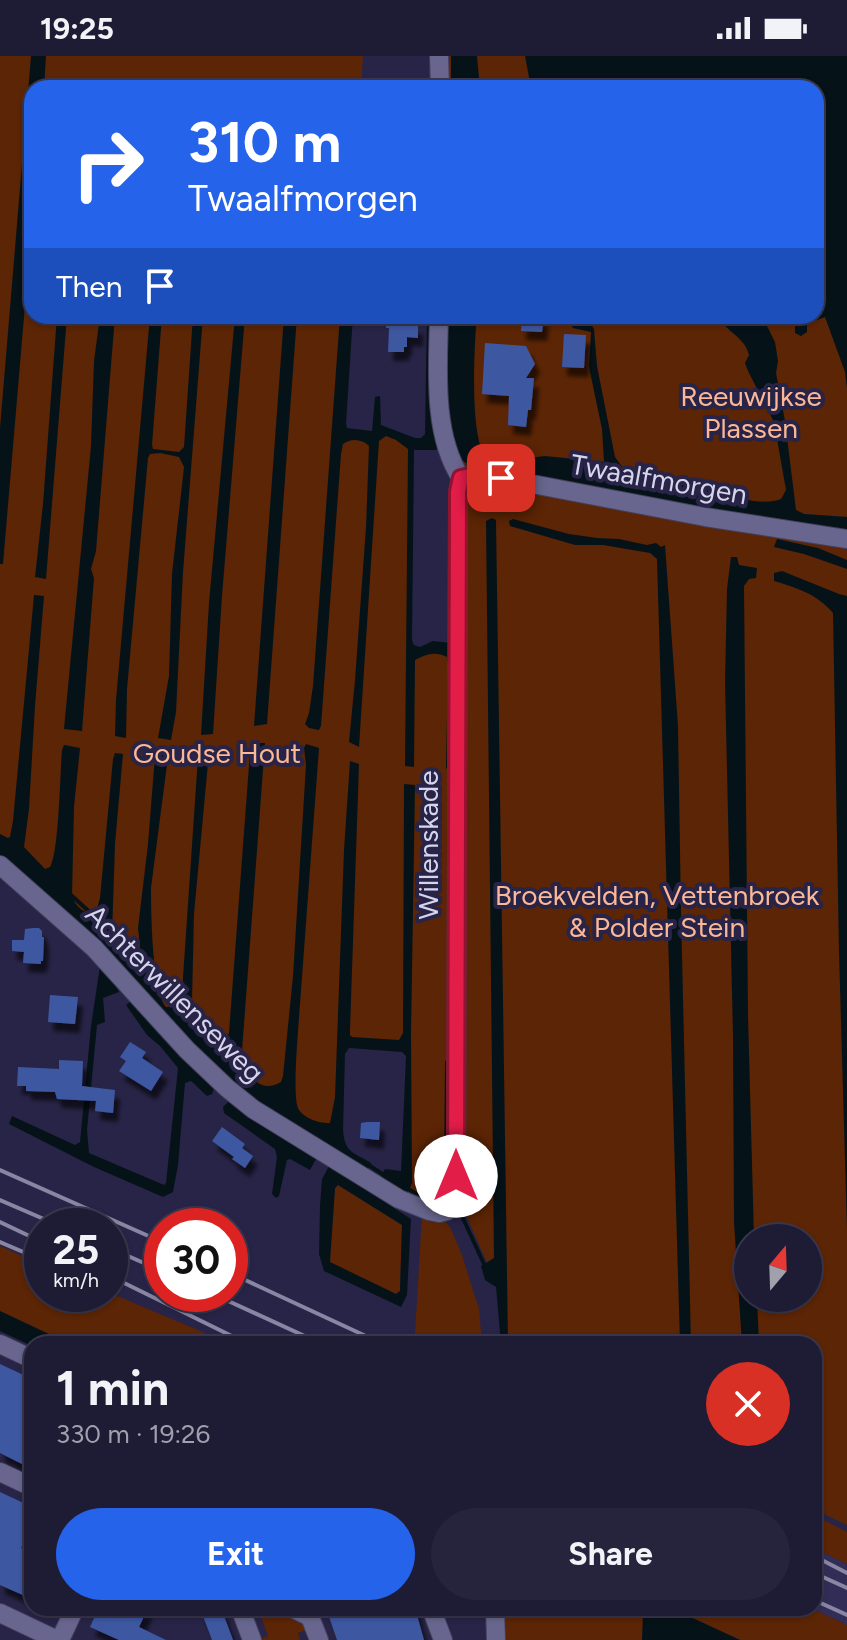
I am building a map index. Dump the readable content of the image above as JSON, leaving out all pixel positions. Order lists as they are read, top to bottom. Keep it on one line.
{"streets":{"street":["Twaalfmorgen","Willenskade","Achterwillenseweg"]},"crossings":[["Twaalfmorgen","Willenskade"],["Willenskade","Achterwillenseweg"]],"parks":["Reeuwijkse Plassen","Goudse Hout","Broekvelden, Vettenbroek & Polder Stein"],"north":"top","page":{"status":"19:25","turn":["310 m","Twaalfmorgen"],"then":"Then","speed":"25 km/h","limit":"30","heading":["1 min","330 m · 19:26"],"buttons":["Exit","Share"]}}
